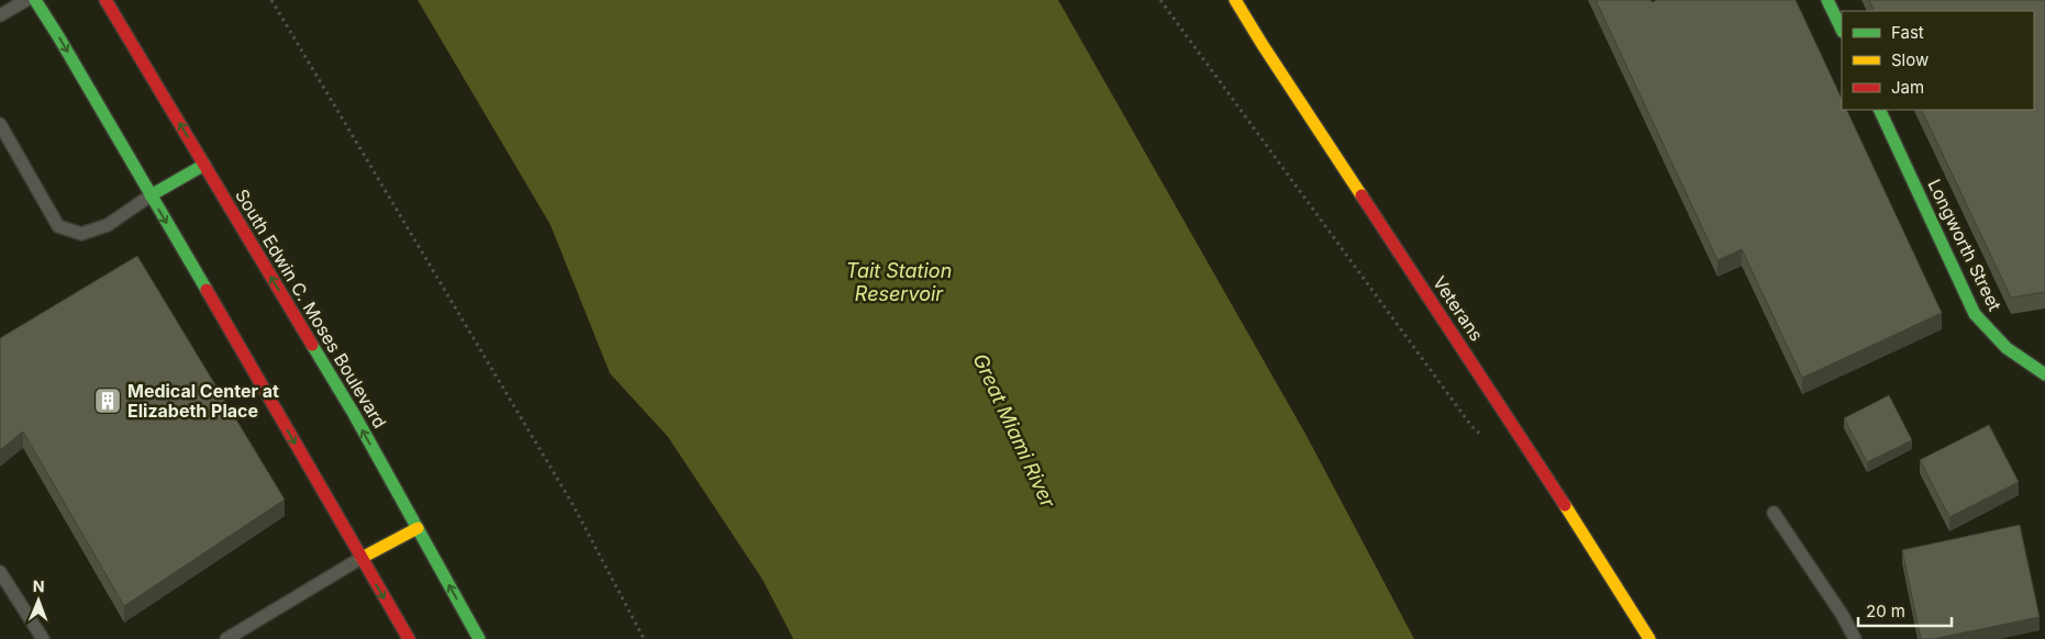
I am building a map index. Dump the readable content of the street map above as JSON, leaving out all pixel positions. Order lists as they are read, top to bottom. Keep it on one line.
{"streets":{"main road":["Longworth Street","South Edwin C. Moses Boulevard","Veterans"]},"water":["Tait Station Reservoir","Great Miami River"],"places":{"building":["Medical Center at Elizabeth Place"]},"legend":["Fast","Slow","Jam"],"scale_bar":"20 m","north":"top"}
